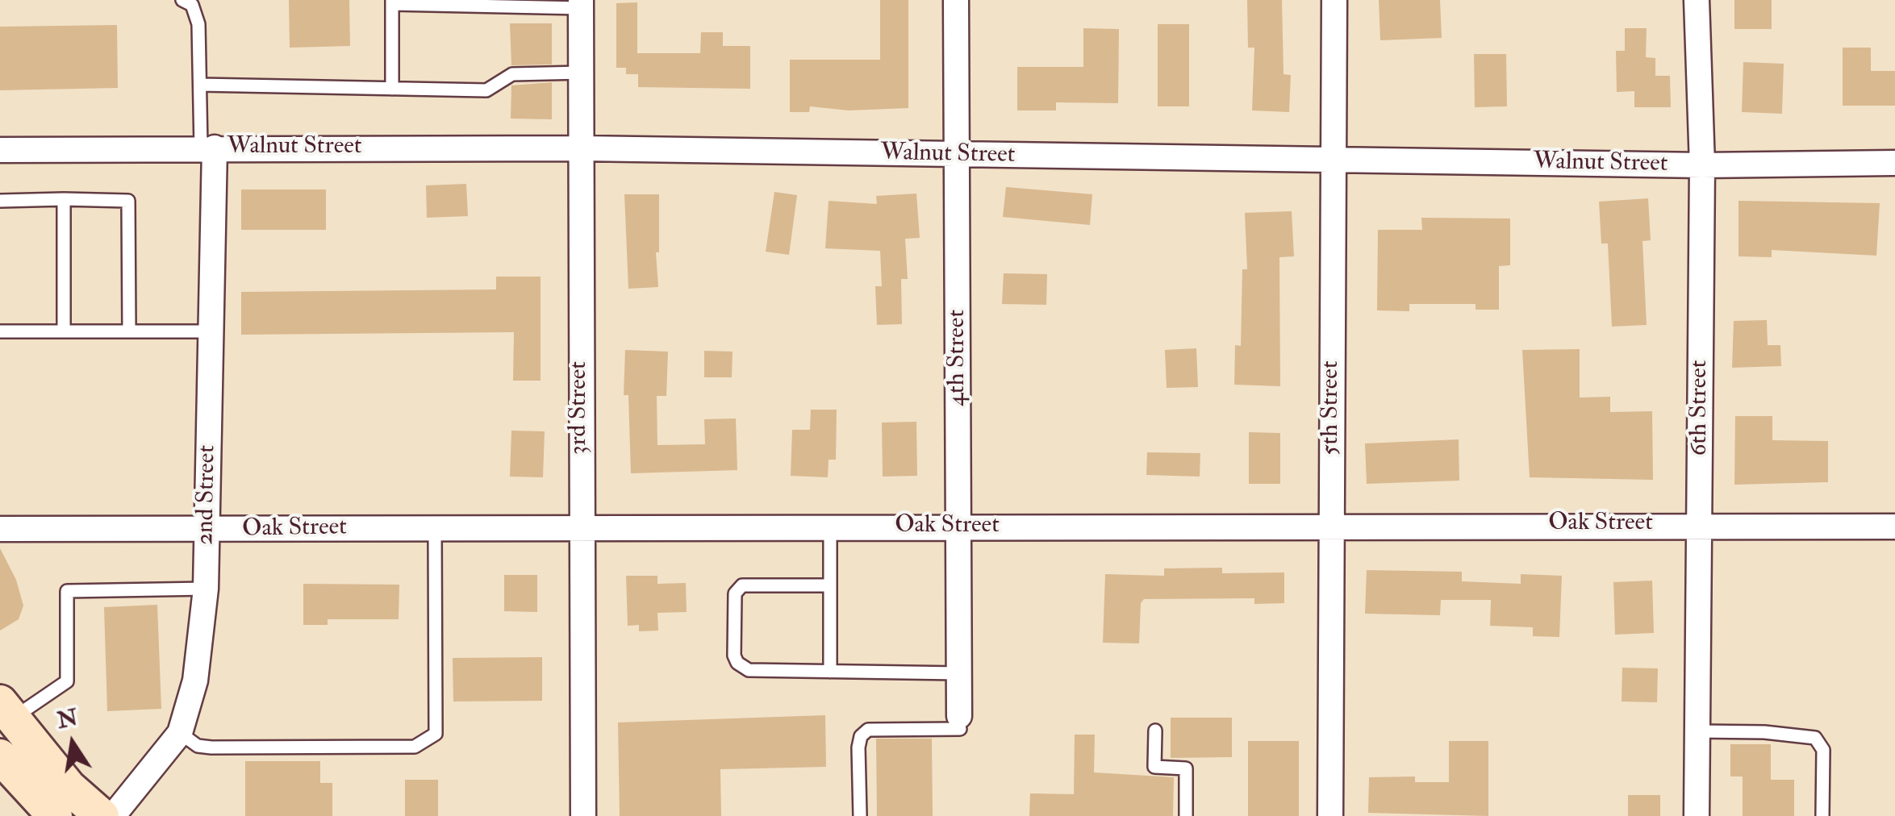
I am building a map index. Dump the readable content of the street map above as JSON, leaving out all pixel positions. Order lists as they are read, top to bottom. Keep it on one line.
{"streets":{"street":["Walnut Street","4th Street","3rd Street","5th Street","6th Street","2nd Street","Oak Street"]},"crossings":[["Walnut Street","4th Street"],["Walnut Street","3rd Street"],["Walnut Street","5th Street"],["Walnut Street","6th Street"],["Walnut Street","2nd Street"],["4th Street","Oak Street"],["3rd Street","Oak Street"],["5th Street","Oak Street"],["6th Street","Oak Street"],["2nd Street","Oak Street"]],"north":"top"}
